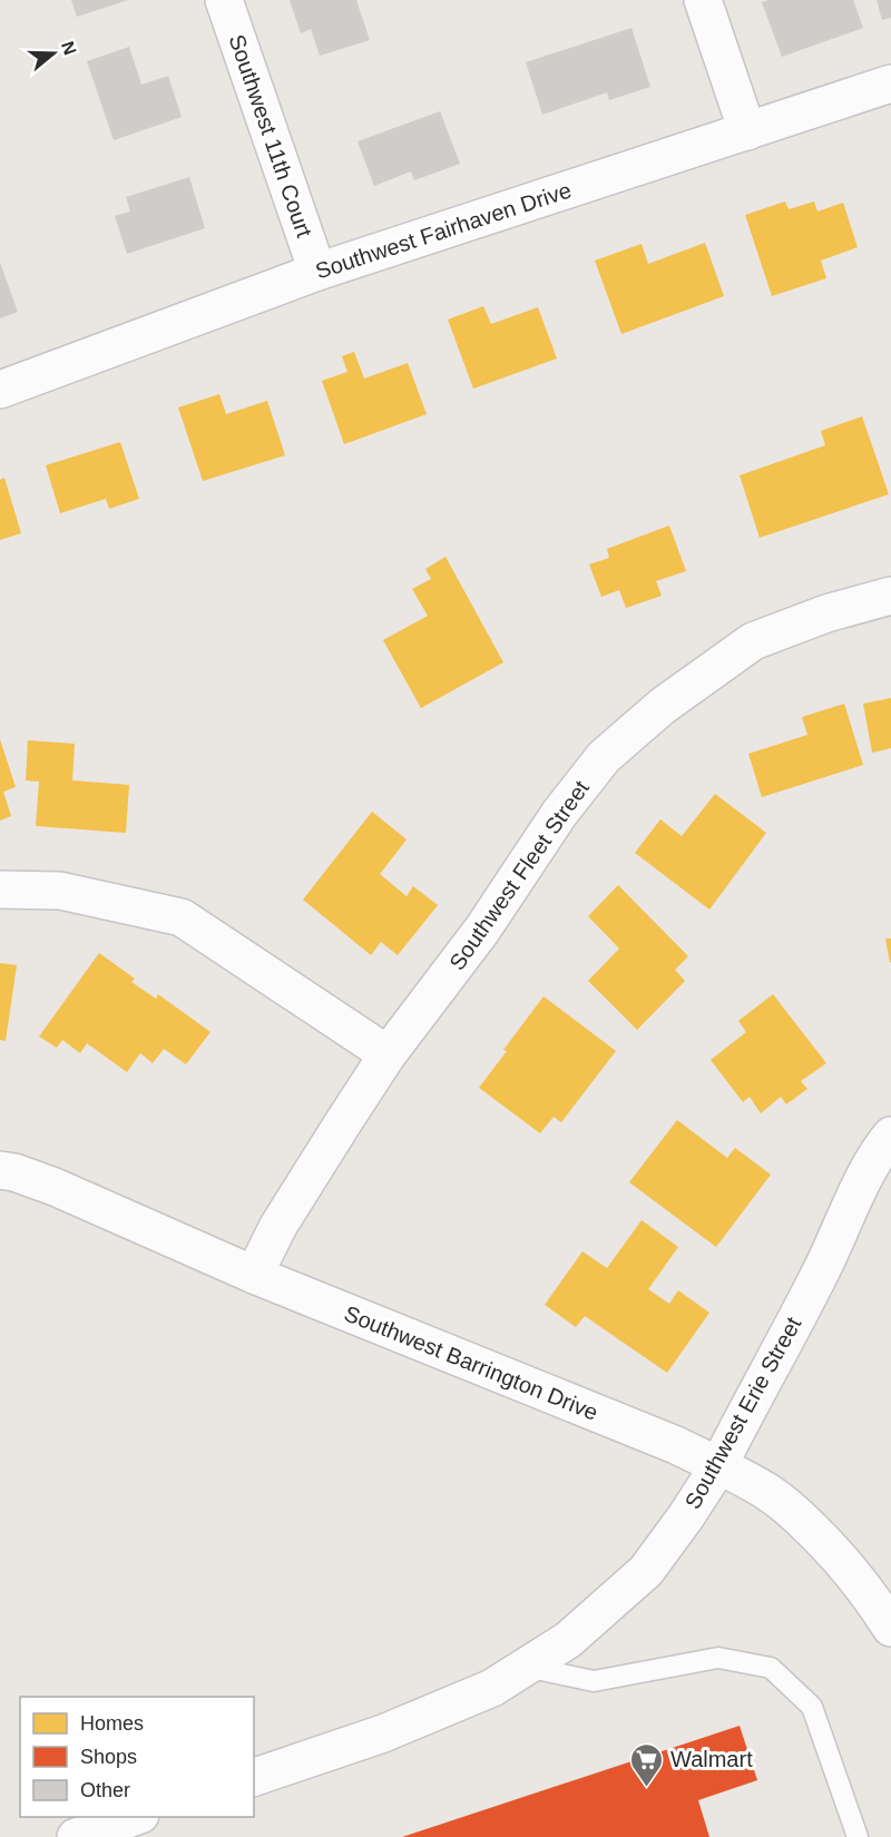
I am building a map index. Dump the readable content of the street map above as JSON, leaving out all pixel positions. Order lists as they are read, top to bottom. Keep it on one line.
{"streets":{"street":["Southwest 11th Court","Southwest Fairhaven Drive","Southwest Fleet Street","Southwest Barrington Drive","Southwest Erie Street"]},"crossings":[["Southwest 11th Court","Southwest Fairhaven Drive"],["Southwest Fleet Street","Southwest Barrington Drive"],["Southwest Barrington Drive","Southwest Erie Street"]],"places":{"supermarket":["Walmart"]},"legend":["Homes","Shops","Other"],"north":"right"}
